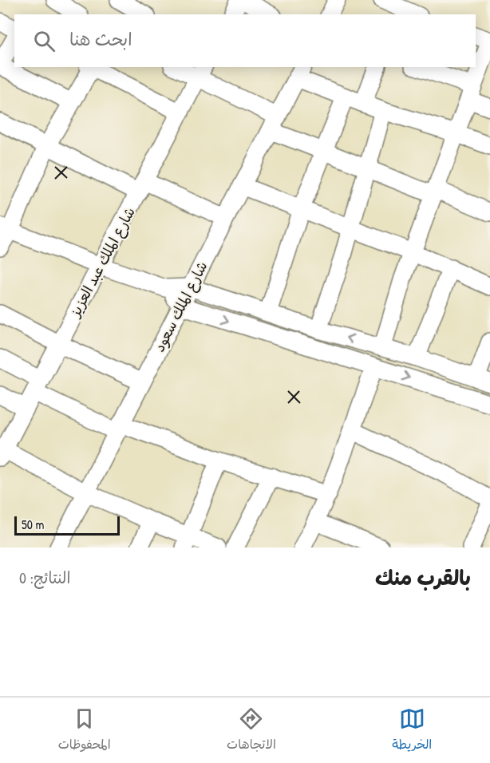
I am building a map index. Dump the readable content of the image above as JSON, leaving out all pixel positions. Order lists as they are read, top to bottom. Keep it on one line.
{"streets":{"street":["شارع الملك عبد العزيز","شارع الملك سعود"]},"scale_bar":"50 m","page":{"search":"ابحث هنا","scale":"50 m","heading":["بالقرب منك","النتائج: 0"],"nav":["الخريطة","الاتجاهات","المحفوظات"]}}
